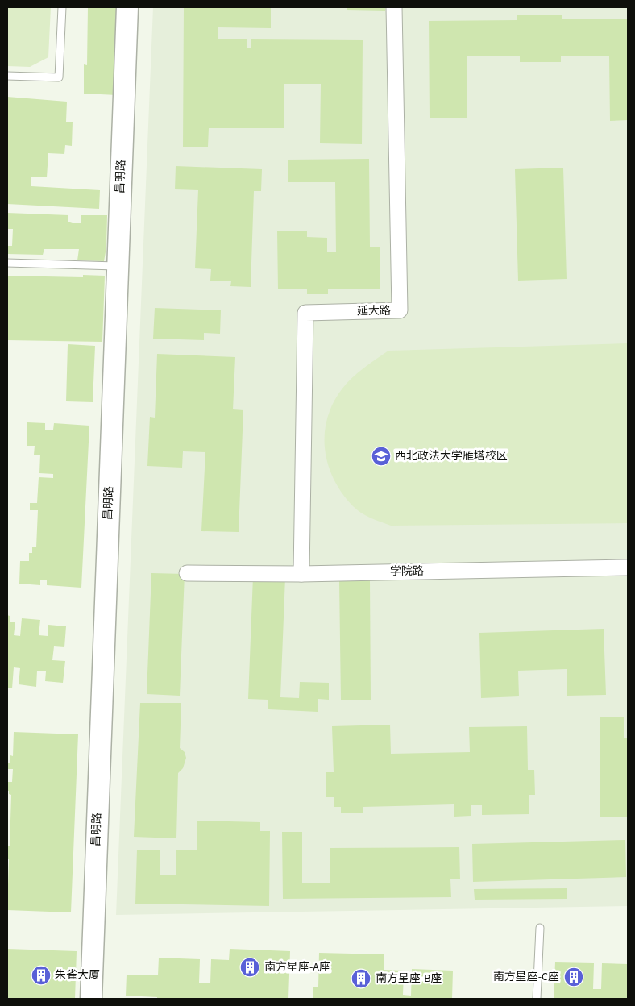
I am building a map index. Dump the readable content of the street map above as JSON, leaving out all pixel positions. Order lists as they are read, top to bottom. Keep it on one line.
{"streets":{"street":["昌明路","延大路","学院路"]},"crossings":[["延大路","学院路"]],"places":{"school or university":["西北政法大学雁塔校区"],"building":["南方星座-A座","朱雀大厦","南方星座-C座","南方星座-B座"]}}
